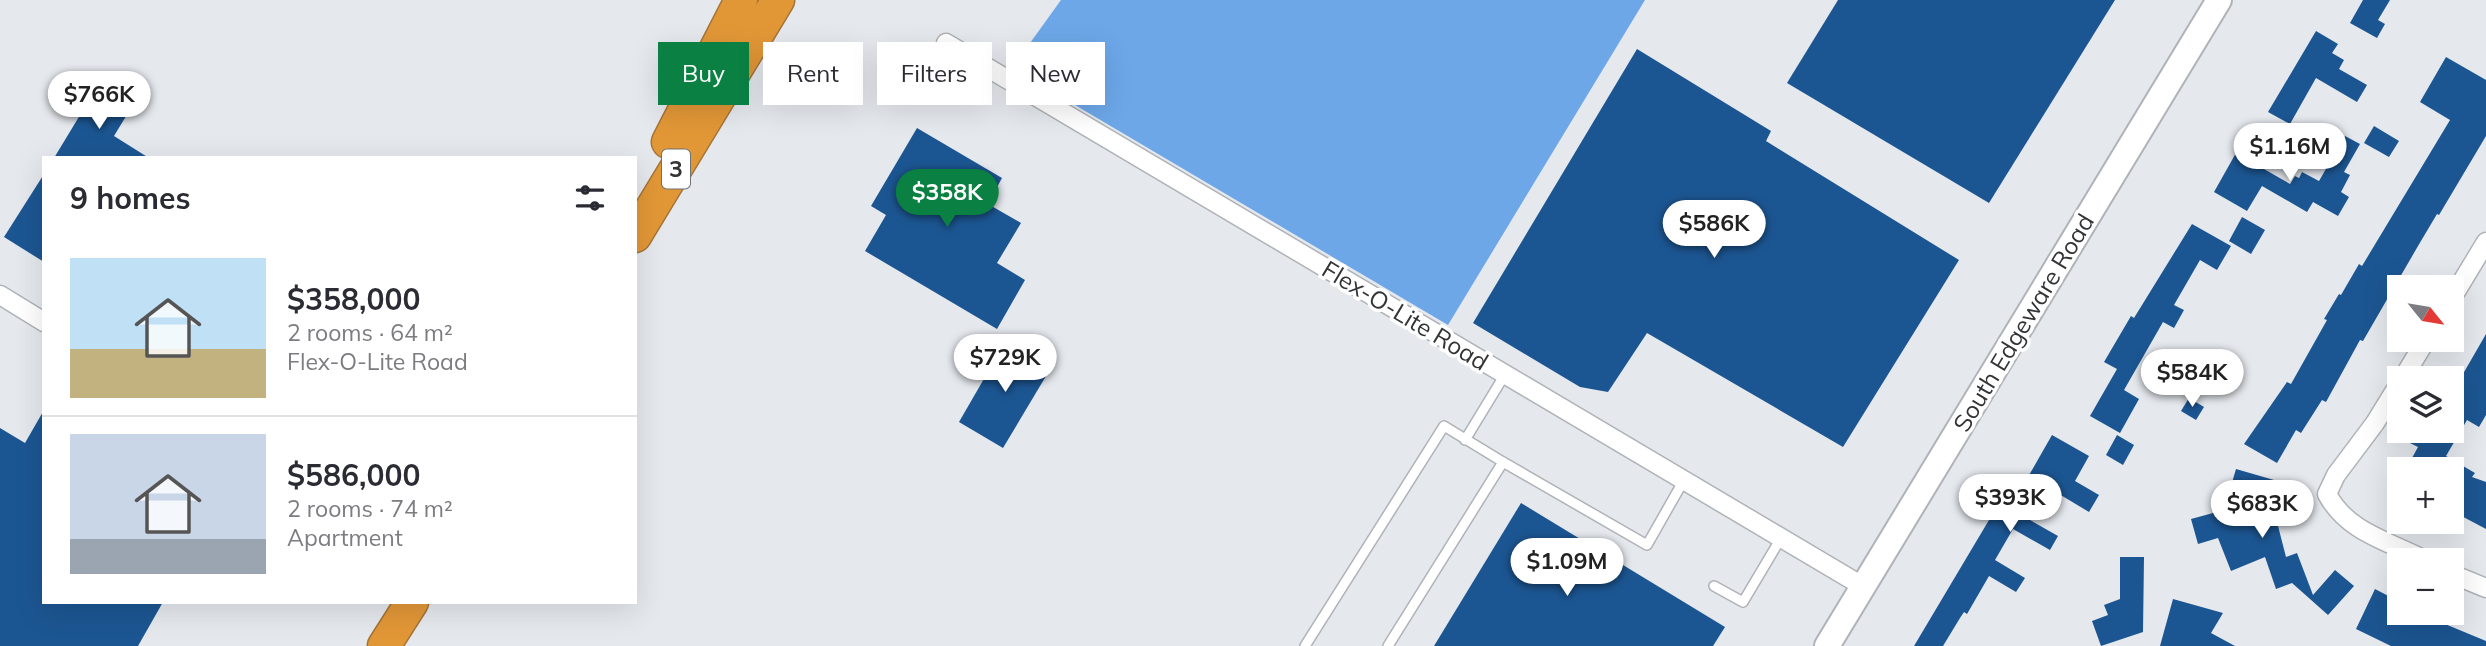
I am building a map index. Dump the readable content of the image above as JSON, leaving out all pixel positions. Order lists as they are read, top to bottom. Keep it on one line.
{"streets":{"highway":["3"],"main road":["South Edgeware Road"],"street":["Flex-O-Lite Road"]},"crossings":[["Flex-O-Lite Road","South Edgeware Road"]],"north":"bottom right","page":{"chip":["Buy","Rent","Filters","New"],"price":["$766K","$1.16M","$358K","$586K","$729K","$584K","$393K","$683K","$1.09M"],"heading":"9 homes","list":[{"name":"$358,000","note":"2 rooms · 64 m² · Flex-O-Lite Road"},{"name":"$586,000","note":"2 rooms · 74 m² · Apartment"}],"map_buttons":["+","−"]}}
